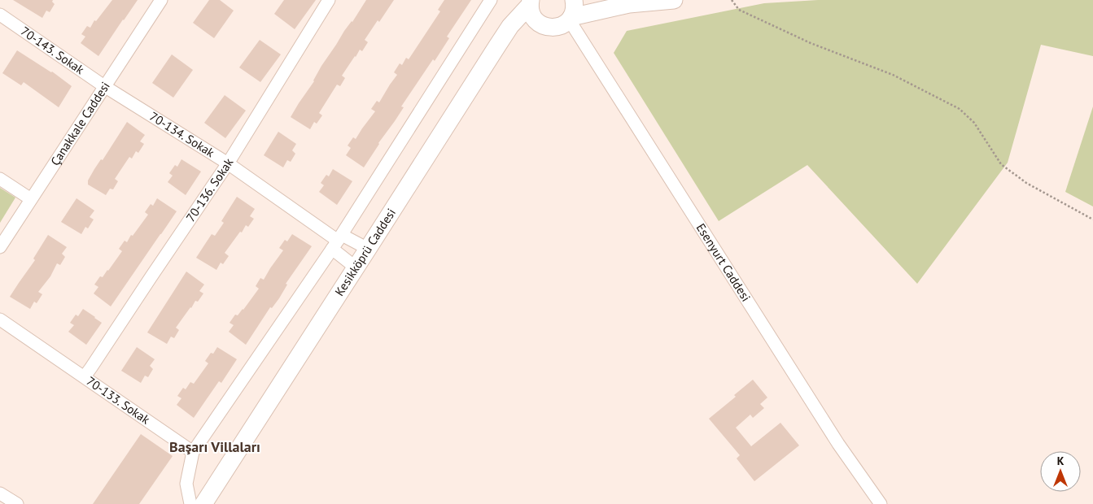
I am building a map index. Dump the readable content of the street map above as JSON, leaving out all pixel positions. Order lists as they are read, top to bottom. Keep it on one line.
{"streets":{"street":["70-143. Sokak","Çanakkale Caddesi","70-134. Sokak","70-136. Sokak","Kesikköprü Caddesi","Esenyurt Caddesi","70-133. Sokak"]},"crossings":[["70-143. Sokak","Çanakkale Caddesi"],["70-143. Sokak","70-134. Sokak"],["Çanakkale Caddesi","70-134. Sokak"],["70-134. Sokak","70-136. Sokak"],["70-136. Sokak","70-133. Sokak"]],"districts":["Başarı Villaları"],"north":"top"}
